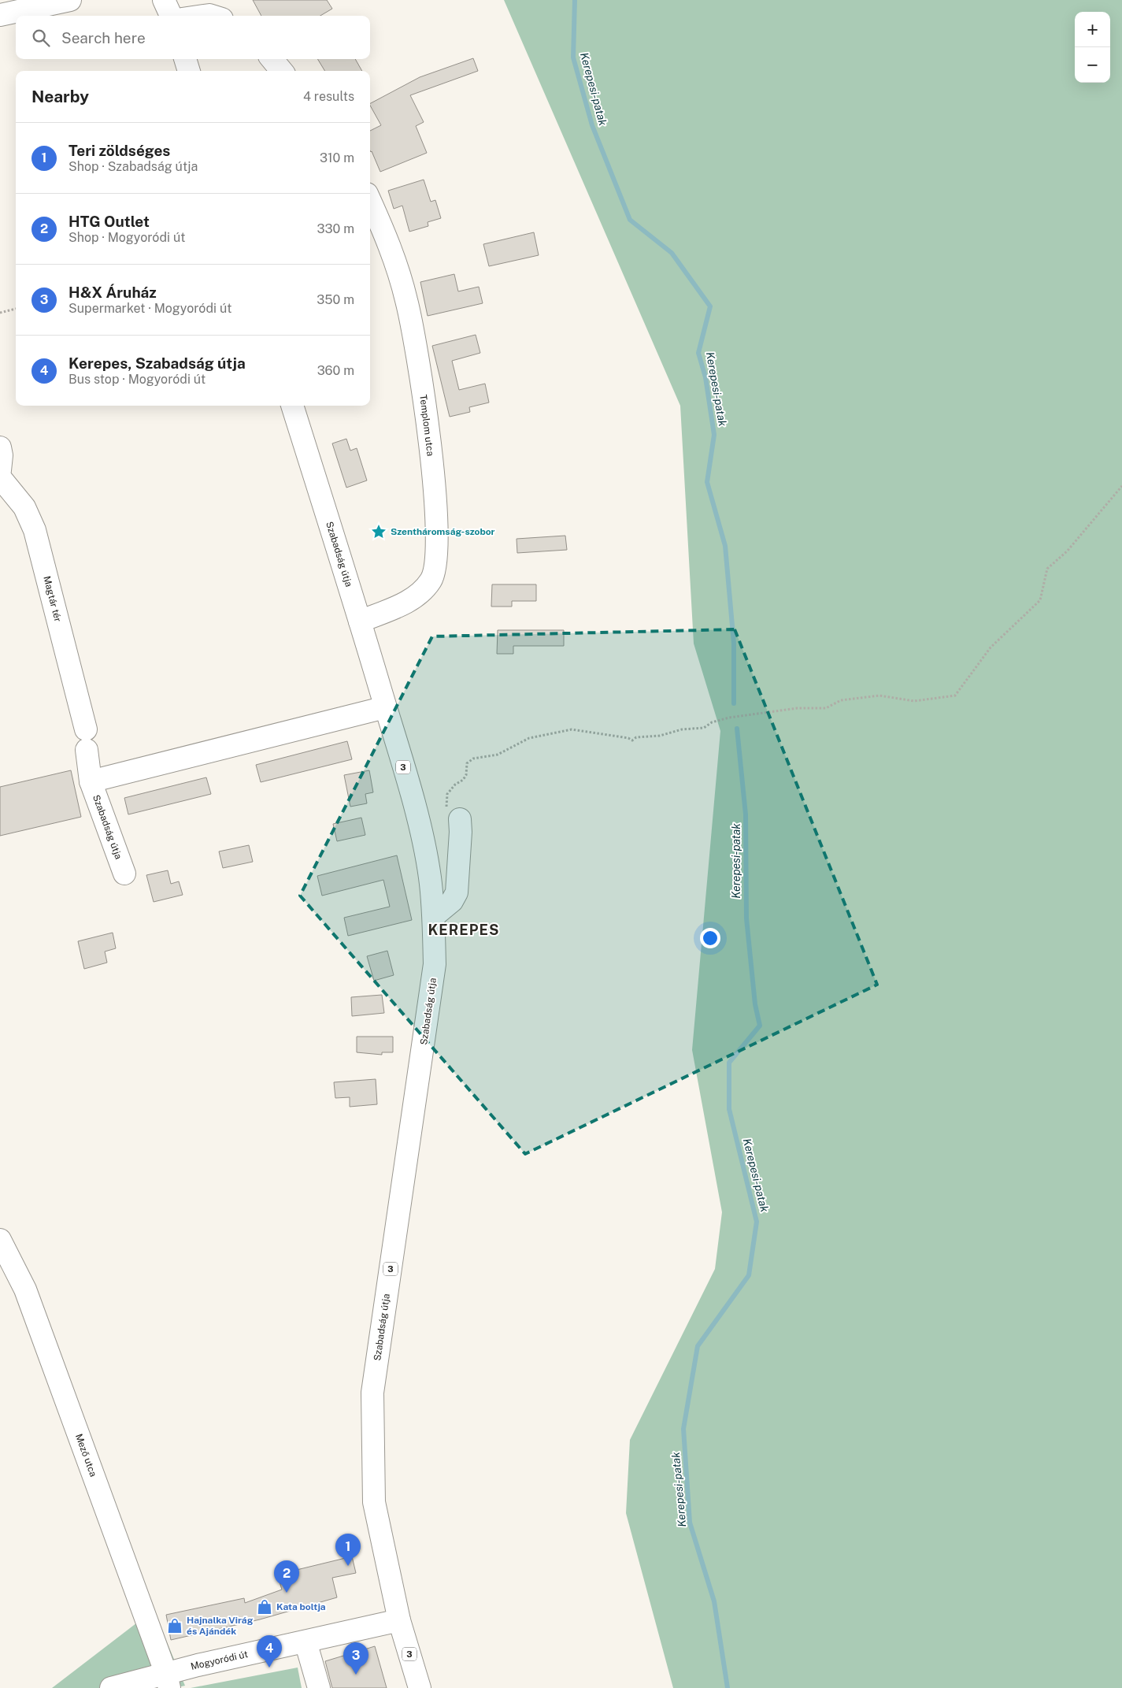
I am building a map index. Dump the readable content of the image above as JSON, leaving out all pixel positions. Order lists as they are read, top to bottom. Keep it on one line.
{"streets":{"street":["Templom utca","Szabadság útja","Magtár tér","3","Mező utca","Mogyoródi út"]},"crossings":[["Templom utca","Szabadság útja"],["Szabadság útja","Magtár tér"],["Szabadság útja","Mogyoródi út"],["Mező utca","Mogyoródi út"]],"districts":["KEREPES"],"water":["Kerepesi-patak"],"places":{"place":["Szentháromság-szobor"],"shop":["Kata boltja","Hajnalka Virág és Ajándék"]},"page":{"map_buttons":["+","−"],"search":"Search here","heading":["Nearby","4 results"],"list":[{"mark":"1","name":"Teri zöldséges","note":"Shop · Szabadság útja","value":"310 m"},{"mark":"2","name":"HTG Outlet","note":"Shop · Mogyoródi út","value":"330 m"},{"mark":"3","name":"H&X Áruház","note":"Supermarket · Mogyoródi út","value":"350 m"},{"mark":"4","name":"Kerepes, Szabadság útja","note":"Bus stop · Mogyoródi út","value":"360 m"}],"pins":["1","2","4","3"]}}
